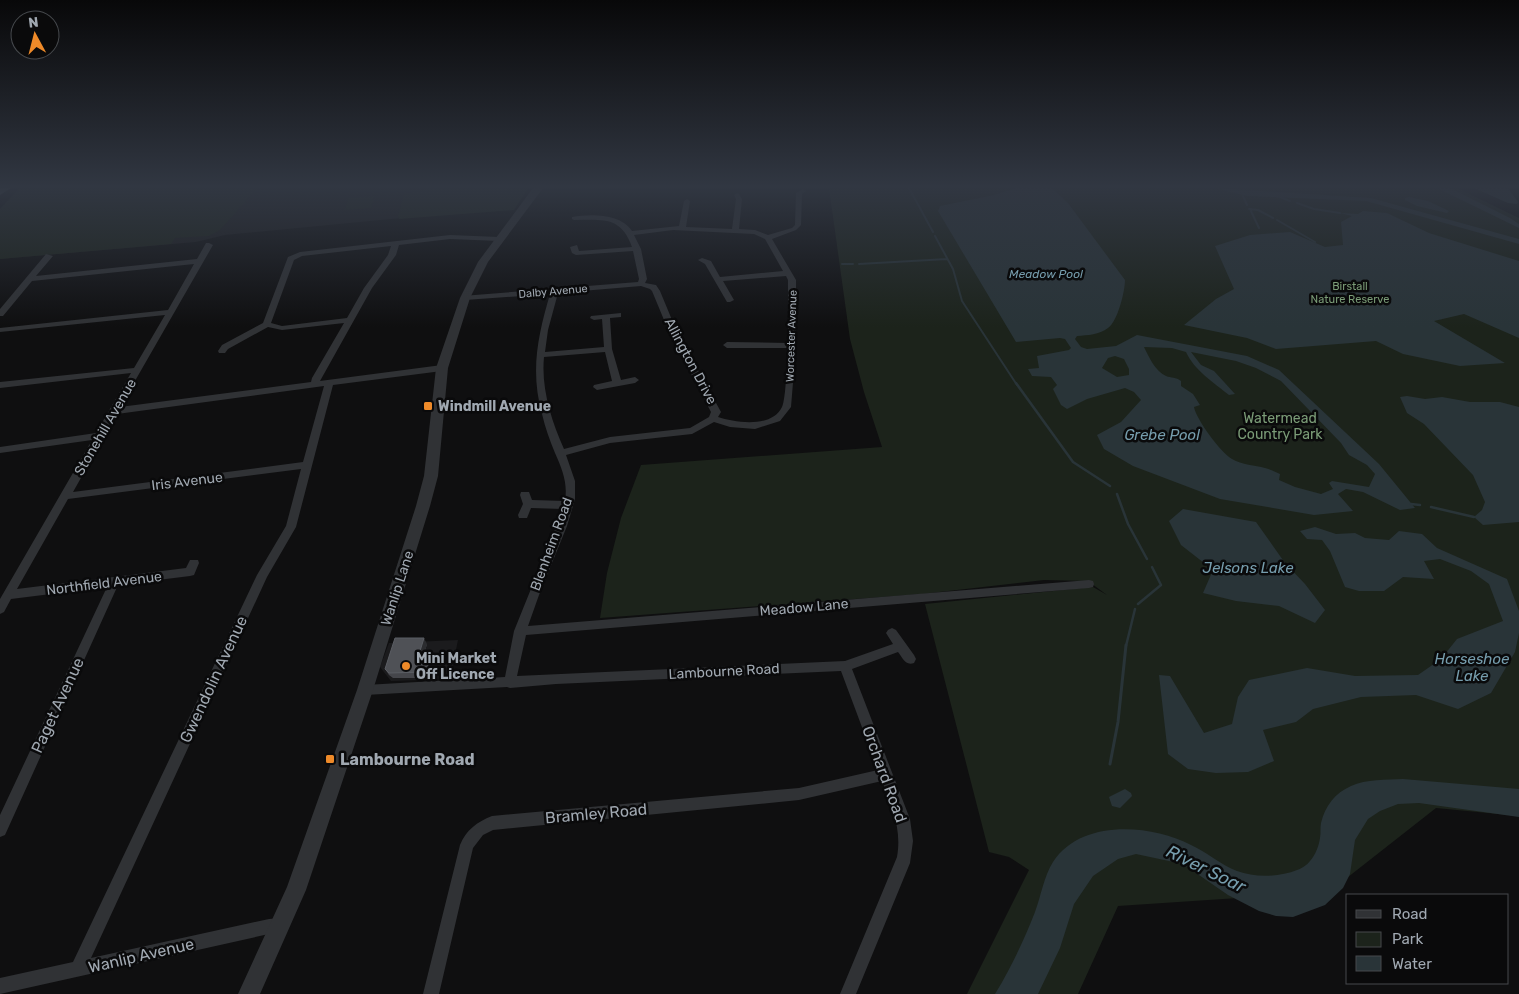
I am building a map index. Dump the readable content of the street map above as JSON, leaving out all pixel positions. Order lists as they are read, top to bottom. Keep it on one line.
{"streets":{"street":["Dalby Avenue","Worcester Avenue","Allington Drive","Stonehill Avenue","Iris Avenue","Blenheim Road","Northfield Avenue","Wanlip Lane","Meadow Lane","Lambourne Road","Gwendolin Avenue","Paget Avenue","Orchard Road","Bramley Road","Wanlip Avenue"]},"crossings":[["Dalby Avenue","Allington Drive"],["Dalby Avenue","Blenheim Road"],["Dalby Avenue","Wanlip Lane"],["Worcester Avenue","Allington Drive"],["Allington Drive","Blenheim Road"],["Stonehill Avenue","Iris Avenue"],["Stonehill Avenue","Northfield Avenue"],["Iris Avenue","Gwendolin Avenue"],["Blenheim Road","Meadow Lane"],["Blenheim Road","Lambourne Road"],["Northfield Avenue","Paget Avenue"],["Wanlip Lane","Lambourne Road"],["Wanlip Lane","Wanlip Avenue"],["Lambourne Road","Orchard Road"],["Gwendolin Avenue","Wanlip Avenue"],["Orchard Road","Bramley Road"]],"water":["Meadow Pool","Grebe Pool","Jelsons Lake","Horseshoe Lake","River Soar"],"parks":["Birstall Nature Reserve","Watermead Country Park"],"places":{"transit":["Windmill Avenue","Lambourne Road"],"other":["Mini Market Off Licence"]},"legend":["Road","Park","Water"],"north":"top"}
